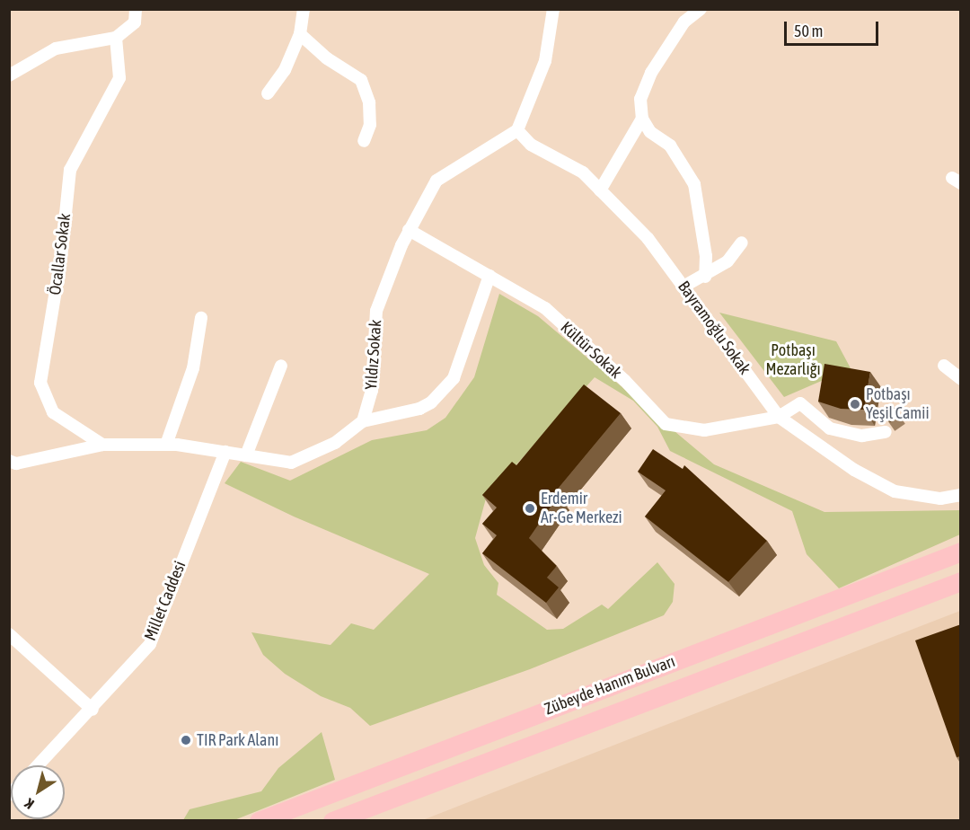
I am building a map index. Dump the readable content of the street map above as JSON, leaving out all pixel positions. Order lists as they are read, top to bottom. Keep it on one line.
{"streets":{"highway":["Zübeyde Hanım Bulvarı"],"street":["Öcallar Sokak","Bayramoğlu Sokak","Kültür Sokak","Yıldız Sokak","Millet Caddesi"]},"crossings":[["Bayramoğlu Sokak","Kültür Sokak"],["Bayramoğlu Sokak","Yıldız Sokak"],["Kültür Sokak","Yıldız Sokak"]],"parks":["Potbaşı Mezarlığı"],"places":["Potbaşı Yeşil Camii","Erdemir Ar-Ge Merkezi","TIR Park Alanı"],"scale_bar":"50 m","north":"bottom left"}
